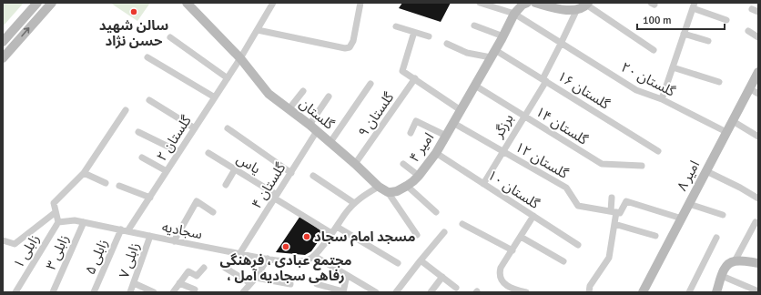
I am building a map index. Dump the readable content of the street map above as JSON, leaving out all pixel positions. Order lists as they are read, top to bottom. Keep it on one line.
{"streets":{"street":["گلستان ۲۰","گلستان ۱۶","گلستان","گلستان ۹","برزگر","گلستان ۱۴","گلستان ۲","امیر ۴","گلستان ۱۲","یاس","امیر ۸","گلستان ۴","گلستان ۱۰","سجادیه","زابلی ۱","زابلی ۳","زابلی ۵","زابلی ۷"]},"crossings":[["گلستان ۲۰","برزگر"],["گلستان ۲۰","امیر ۴"],["گلستان ۲۰","امیر ۸"],["گلستان ۱۶","برزگر"],["گلستان ۱۶","امیر ۴"],["گلستان","گلستان ۹"],["گلستان","گلستان ۲"],["گلستان","گلستان ۴"],["برزگر","گلستان ۱۴"],["برزگر","گلستان ۱۲"],["برزگر","گلستان ۱۰"],["گلستان ۱۴","امیر ۴"],["گلستان ۲","سجادیه"],["امیر ۴","گلستان ۱۲"],["امیر ۴","گلستان ۱۰"],["یاس","گلستان ۴"],["گلستان ۴","سجادیه"],["سجادیه","زابلی ۱"],["سجادیه","زابلی ۳"],["سجادیه","زابلی ۵"],["سجادیه","زابلی ۷"]],"places":["سالن شهید حسن نژاد","مسجد امام سجاد","مجتمع عبادی ، فرهنگی ، رفاهی سجادیه آمل"],"scale_bar":"100 m"}
